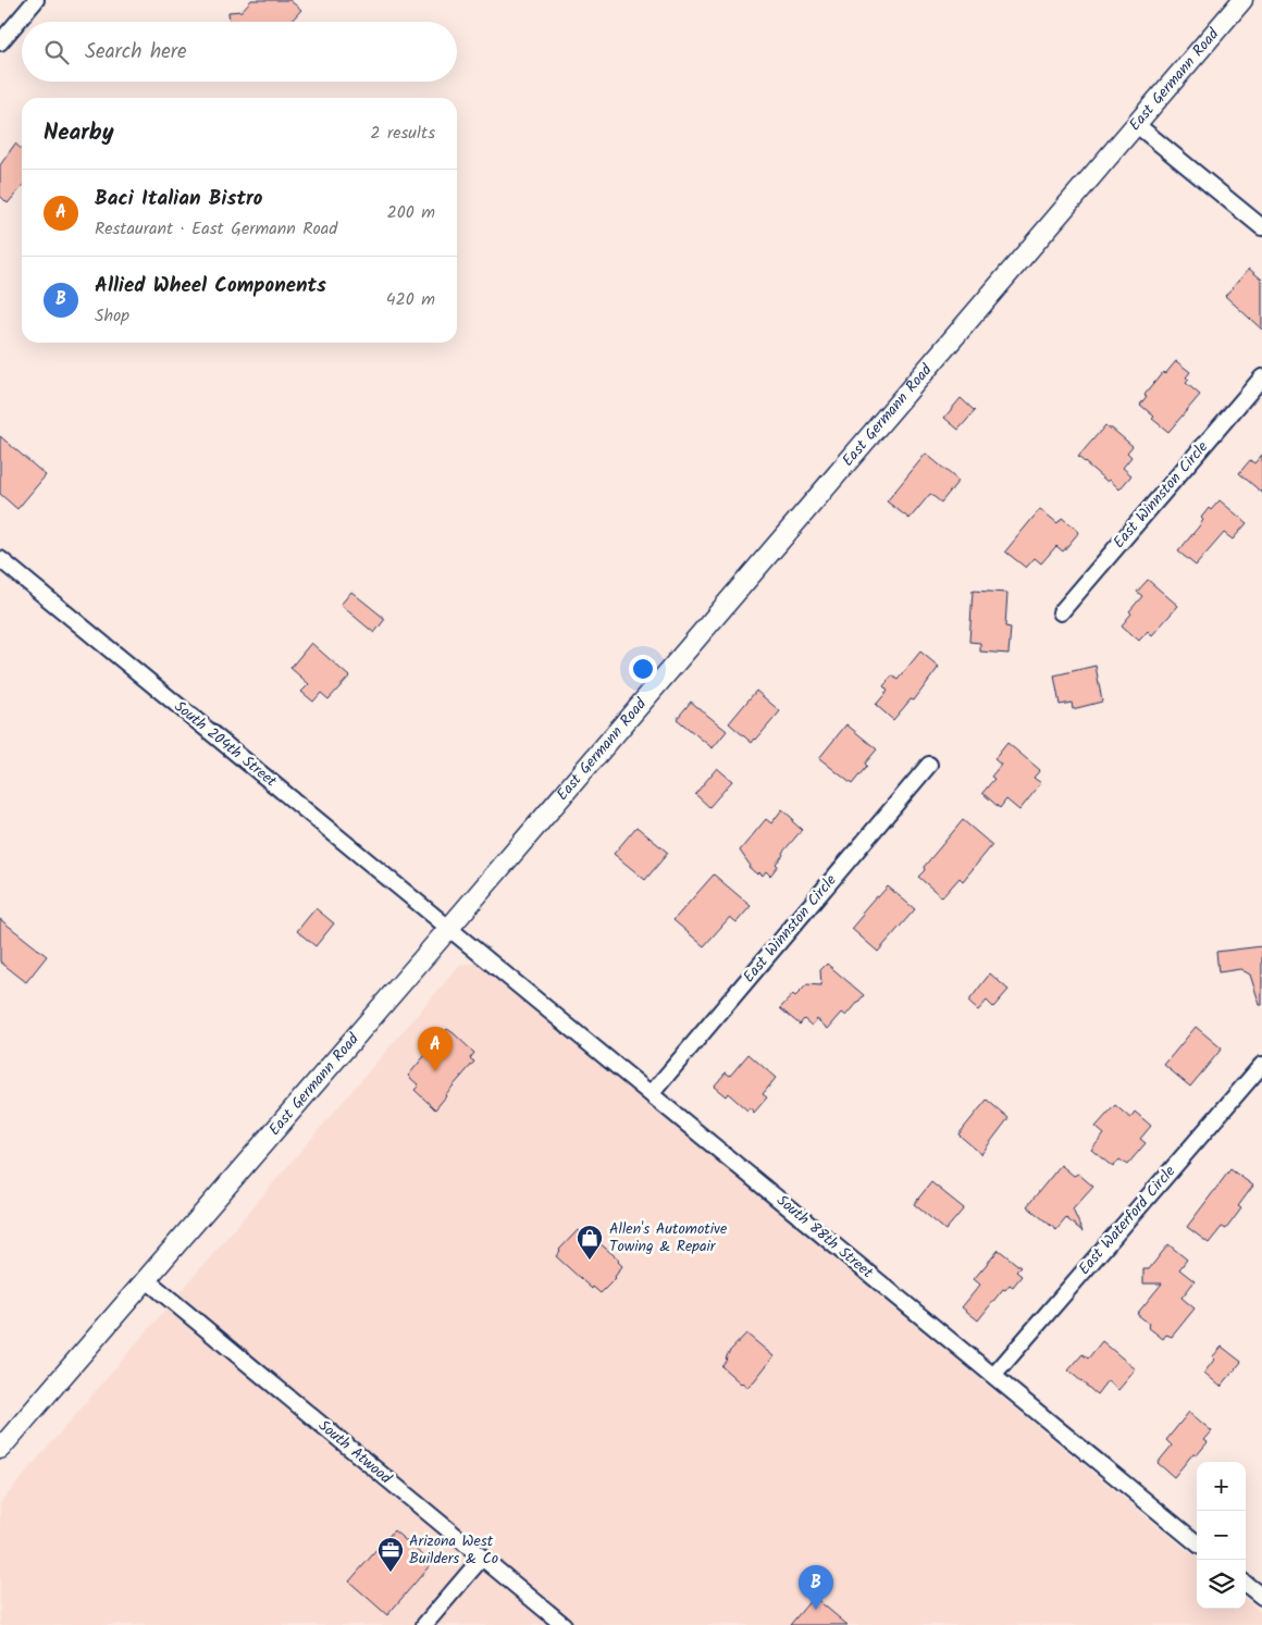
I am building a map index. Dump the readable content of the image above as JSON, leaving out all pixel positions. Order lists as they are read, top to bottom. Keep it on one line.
{"streets":{"street":["East Germann Road","East Winnston Circle","South 204th Street","East Waterford Circle","South 88th Street","South Atwood"]},"crossings":[["East Germann Road","South 204th Street"],["East Germann Road","South 88th Street"],["East Germann Road","South Atwood"],["East Winnston Circle","South 88th Street"],["South 204th Street","South 88th Street"],["East Waterford Circle","South 88th Street"]],"places":{"shop":["Allen's Automotive Towing & Repair"],"office":["Arizona West Builders & Co"]},"page":{"search":"Search here","heading":["Nearby","2 results"],"list":[{"mark":"A","name":"Baci Italian Bistro","note":"Restaurant · East Germann Road","value":"200 m"},{"mark":"B","name":"Allied Wheel Components","note":"Shop","value":"420 m"}],"pins":["A","B"],"map_buttons":["+","−"]}}
